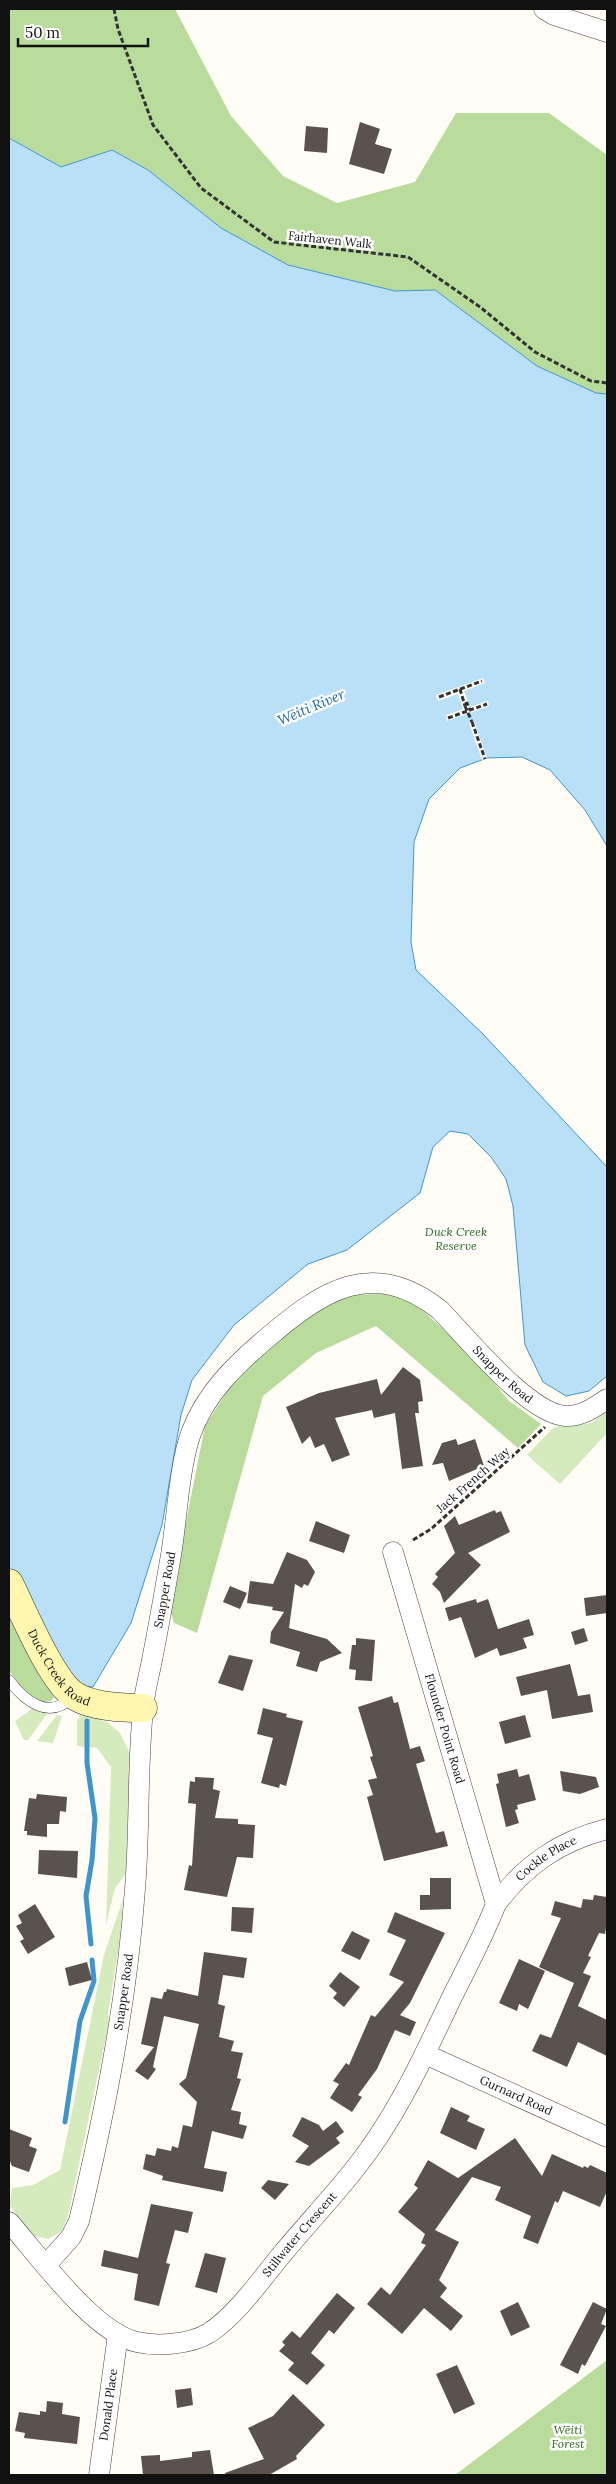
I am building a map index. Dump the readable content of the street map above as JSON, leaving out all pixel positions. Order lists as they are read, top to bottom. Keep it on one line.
{"streets":{"street":["Snapper Road","Duck Creek Road","Flounder Point Road","Cockle Place","Gurnard Road","Stillwater Crescent","Donald Place"],"path":["Fairhaven Walk","Jack French Way"]},"crossings":[["Snapper Road","Duck Creek Road"],["Snapper Road","Stillwater Crescent"],["Flounder Point Road","Cockle Place"],["Flounder Point Road","Stillwater Crescent"],["Cockle Place","Stillwater Crescent"],["Gurnard Road","Stillwater Crescent"],["Stillwater Crescent","Donald Place"]],"water":["Wēiti River"],"parks":["Duck Creek Reserve","Wēiti Forest"],"scale_bar":"50 m"}
